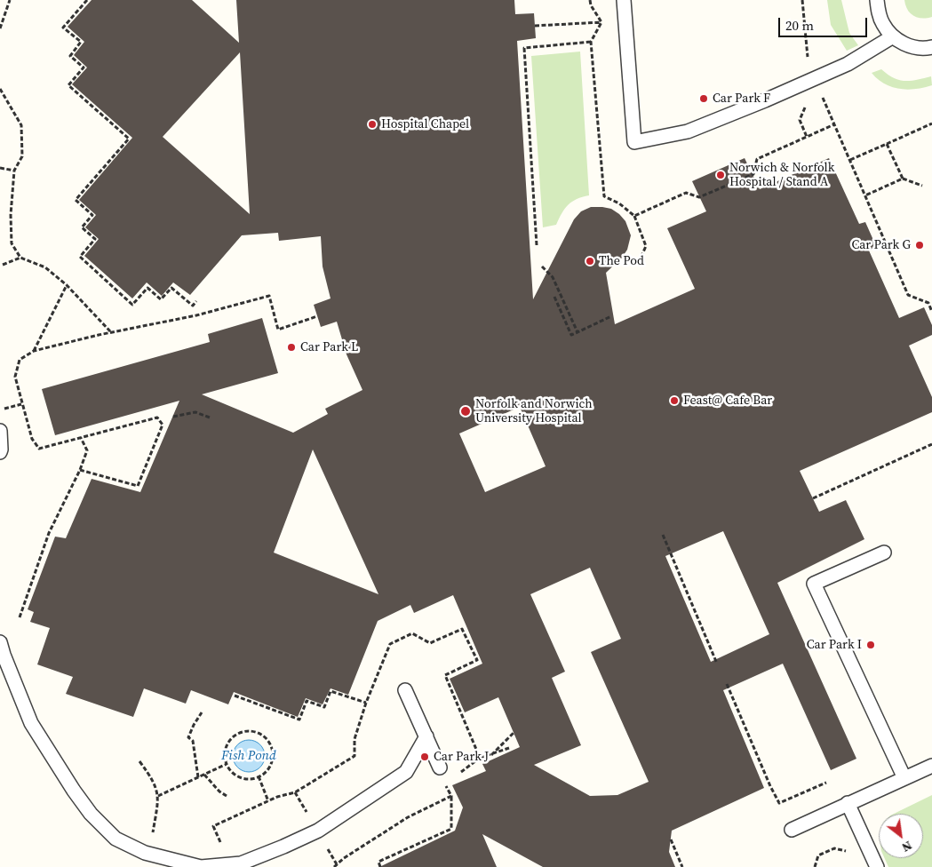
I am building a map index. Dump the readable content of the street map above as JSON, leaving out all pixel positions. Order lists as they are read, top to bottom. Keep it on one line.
{"water":["Fish Pond"],"places":["Car Park F","Hospital Chapel","Norwich & Norfolk Hospital / Stand A","Car Park G","The Pod","Car Park L","Feast@ Cafe Bar","Norfolk and Norwich University Hospital","Car Park I","Car Park J"],"scale_bar":"20 m","north":"bottom right"}
